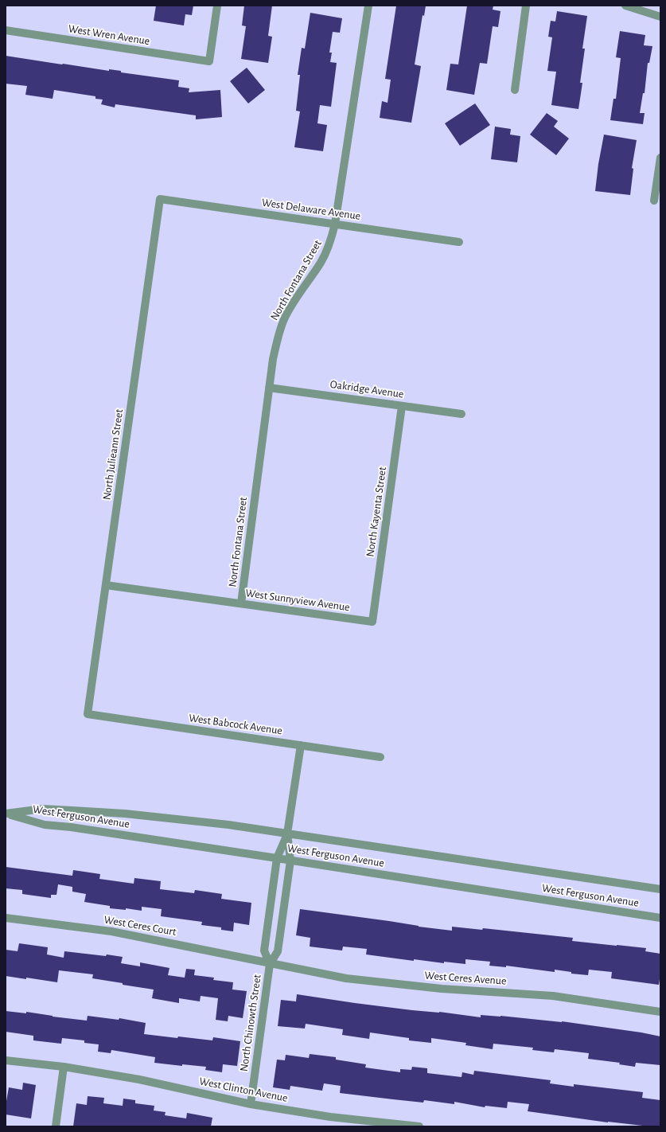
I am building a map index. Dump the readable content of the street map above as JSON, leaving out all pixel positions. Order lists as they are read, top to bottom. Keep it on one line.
{"streets":{"street":["West Wren Avenue","West Delaware Avenue","North Fontana Street","Oakridge Avenue","North Julieann Street","North Kayenta Street","West Sunnyview Avenue","West Babcock Avenue","West Ferguson Avenue","West Ceres Court","West Ceres Avenue","North Chinowth Street","West Clinton Avenue"]},"crossings":[["West Delaware Avenue","North Fontana Street"],["West Delaware Avenue","North Julieann Street"],["North Fontana Street","Oakridge Avenue"],["North Fontana Street","West Sunnyview Avenue"],["Oakridge Avenue","North Kayenta Street"],["North Julieann Street","West Sunnyview Avenue"],["North Julieann Street","West Babcock Avenue"],["North Kayenta Street","West Sunnyview Avenue"],["West Babcock Avenue","North Chinowth Street"],["West Ferguson Avenue","North Chinowth Street"],["West Ceres Court","West Ceres Avenue"],["West Ceres Court","North Chinowth Street"],["West Ceres Avenue","North Chinowth Street"],["North Chinowth Street","West Clinton Avenue"]]}
